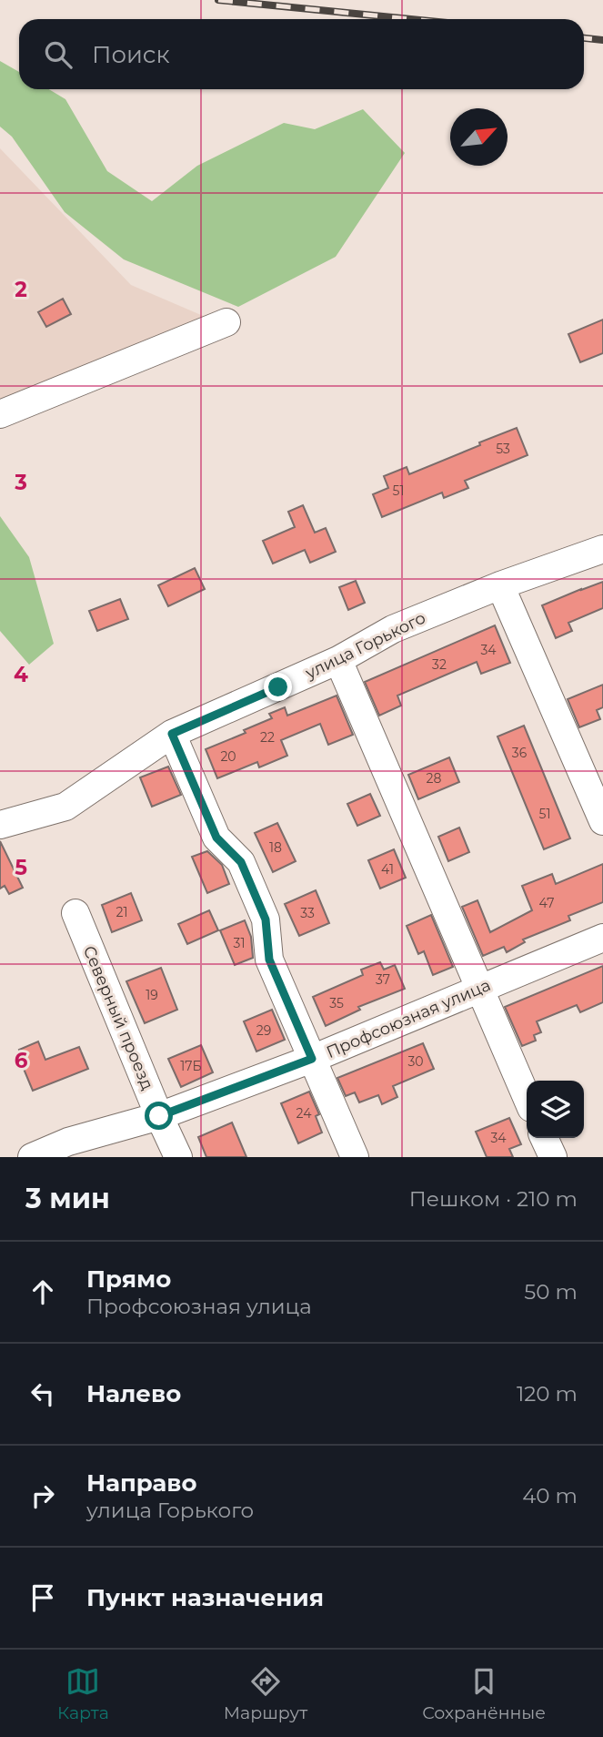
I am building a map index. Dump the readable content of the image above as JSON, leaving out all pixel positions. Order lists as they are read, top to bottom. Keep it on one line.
{"streets":{"street":["улица Горького","Северный проезд","Профсоюзная улица"]},"crossings":[["Северный проезд","Профсоюзная улица"]],"house_numbers":["53","51","34","32","22","36","20","28","51","18","41","47","21","33","31","37","19","35","29","30","17Б","24","34"],"north":"top right","page":{"search":"Поиск","heading":["3 мин","Пешком · 210 m"],"list":[["Прямо","Профсоюзная улица","50 m"],["Налево","120 m"],["Направо","улица Горького","40 m"],"Пункт назначения"],"nav":["Карта","Маршрут","Сохранённые"]},"grid":{"rows":["2","3","4","5","6"]}}
